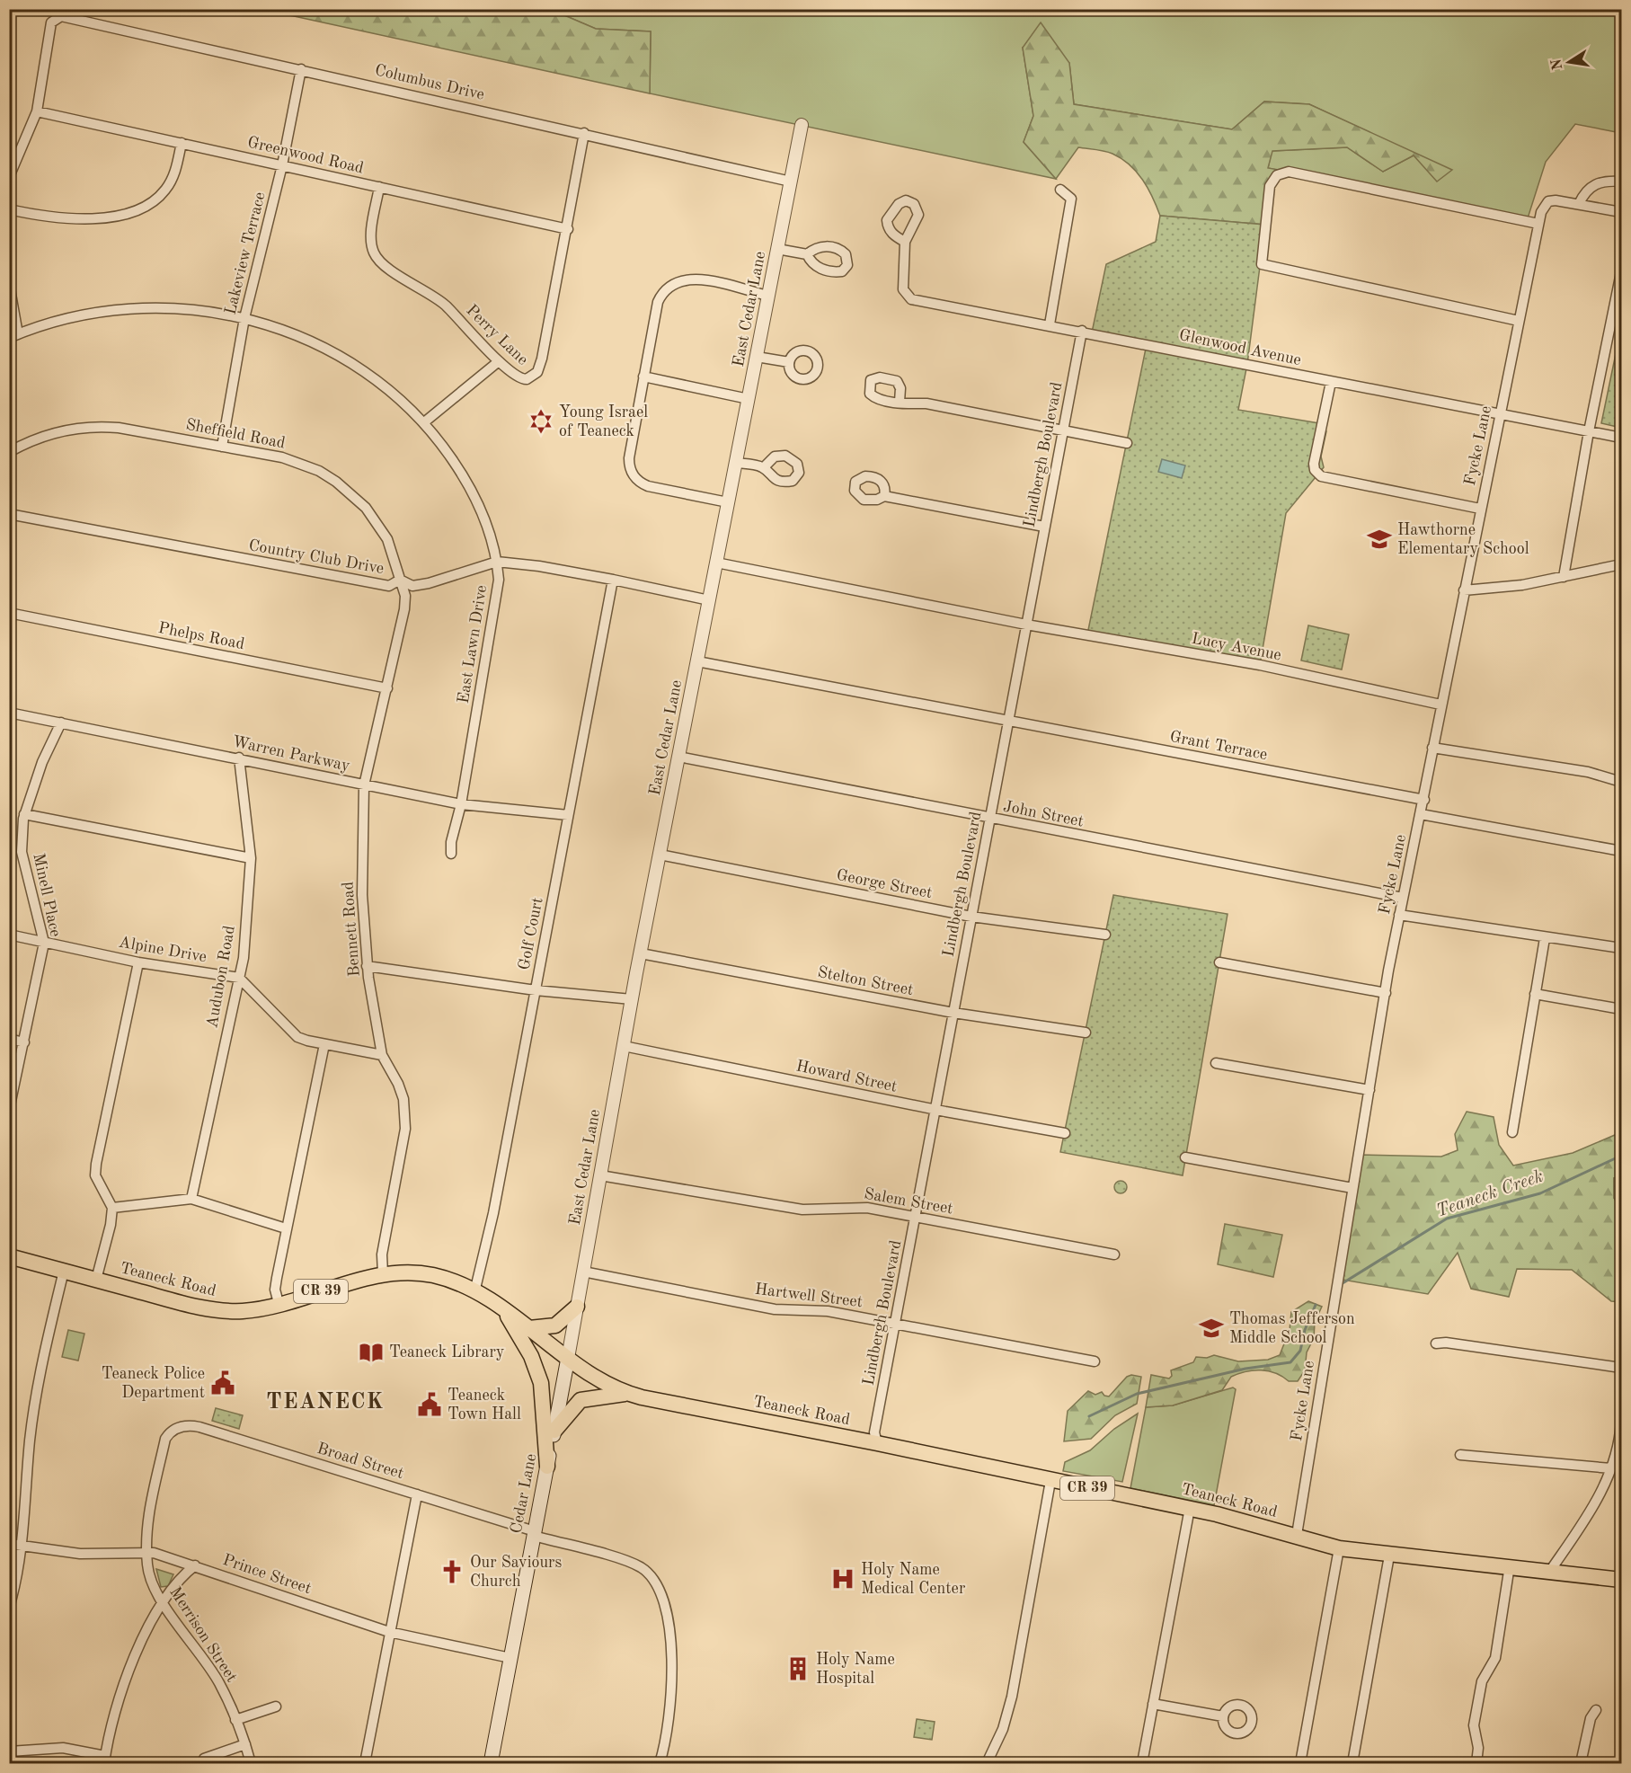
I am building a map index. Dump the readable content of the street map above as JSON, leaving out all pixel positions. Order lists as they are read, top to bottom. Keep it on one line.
{"streets":{"main road":["Teaneck Road","CR 39","Cedar Lane"],"street":["Columbus Drive","Greenwood Road","Lakeview Terrace","East Cedar Lane","Perry Lane","Glenwood Avenue","Sheffield Road","Fycke Lane","Lindbergh Boulevard","Country Club Drive","Phelps Road","East Lawn Drive","Lucy Avenue","Grant Terrace","Warren Parkway","John Street","George Street","Minell Place","Bennett Road","Golf Court","Alpine Drive","Audubon Road","Stelton Street","Howard Street","Salem Street","Hartwell Street","Broad Street","Prince Street","Merrison Street"]},"crossings":[["Columbus Drive","Greenwood Road"],["Columbus Drive","Lakeview Terrace"],["Columbus Drive","East Cedar Lane"],["Columbus Drive","Perry Lane"],["Greenwood Road","Lakeview Terrace"],["Greenwood Road","Perry Lane"],["Lakeview Terrace","Sheffield Road"],["Lakeview Terrace","East Lawn Drive"],["East Cedar Lane","Country Club Drive"],["East Cedar Lane","Lucy Avenue"],["East Cedar Lane","Grant Terrace"],["East Cedar Lane","John Street"],["East Cedar Lane","George Street"],["East Cedar Lane","Stelton Street"],["East Cedar Lane","Howard Street"],["East Cedar Lane","Salem Street"],["East Cedar Lane","Teaneck Road"],["East Cedar Lane","Hartwell Street"],["East Cedar Lane","Cedar Lane"],["Glenwood Avenue","Fycke Lane"],["Glenwood Avenue","Lindbergh Boulevard"],["Sheffield Road","Country Club Drive"],["Sheffield Road","Bennett Road"],["Fycke Lane","Lucy Avenue"],["Fycke Lane","Grant Terrace"],["Fycke Lane","John Street"],["Fycke Lane","Teaneck Road"],["Lindbergh Boulevard","Lucy Avenue"],["Lindbergh Boulevard","Grant Terrace"],["Lindbergh Boulevard","John Street"],["Lindbergh Boulevard","George Street"],["Lindbergh Boulevard","Stelton Street"],["Lindbergh Boulevard","Howard Street"],["Lindbergh Boulevard","Salem Street"],["Lindbergh Boulevard","Teaneck Road"],["Lindbergh Boulevard","Hartwell Street"],["Country Club Drive","East Lawn Drive"],["Country Club Drive","Bennett Road"],["Country Club Drive","Golf Court"],["Phelps Road","Bennett Road"],["East Lawn Drive","Warren Parkway"],["Warren Parkway","Minell Place"],["Warren Parkway","Bennett Road"],["Warren Parkway","Golf Court"],["Warren Parkway","Audubon Road"],["Minell Place","Alpine Drive"],["Bennett Road","Teaneck Road"],["Golf Court","Teaneck Road"],["Alpine Drive","Audubon Road"],["Teaneck Road","Cedar Lane"],["Broad Street","Cedar Lane"],["Broad Street","Merrison Street"],["Cedar Lane","Prince Street"],["Prince Street","Merrison Street"]],"districts":["TEANECK"],"water":["Teaneck Creek"],"places":{"synagogue":["Young Israel of Teaneck"],"school or university":["Hawthorne Elementary School","Thomas Jefferson Middle School"],"library":["Teaneck Library"],"public building":["Teaneck Police Department","Teaneck Town Hall"],"church":["Our Saviours Church"],"hospital":["Holy Name Medical Center"],"building":["Holy Name Hospital"]},"north":"left"}
